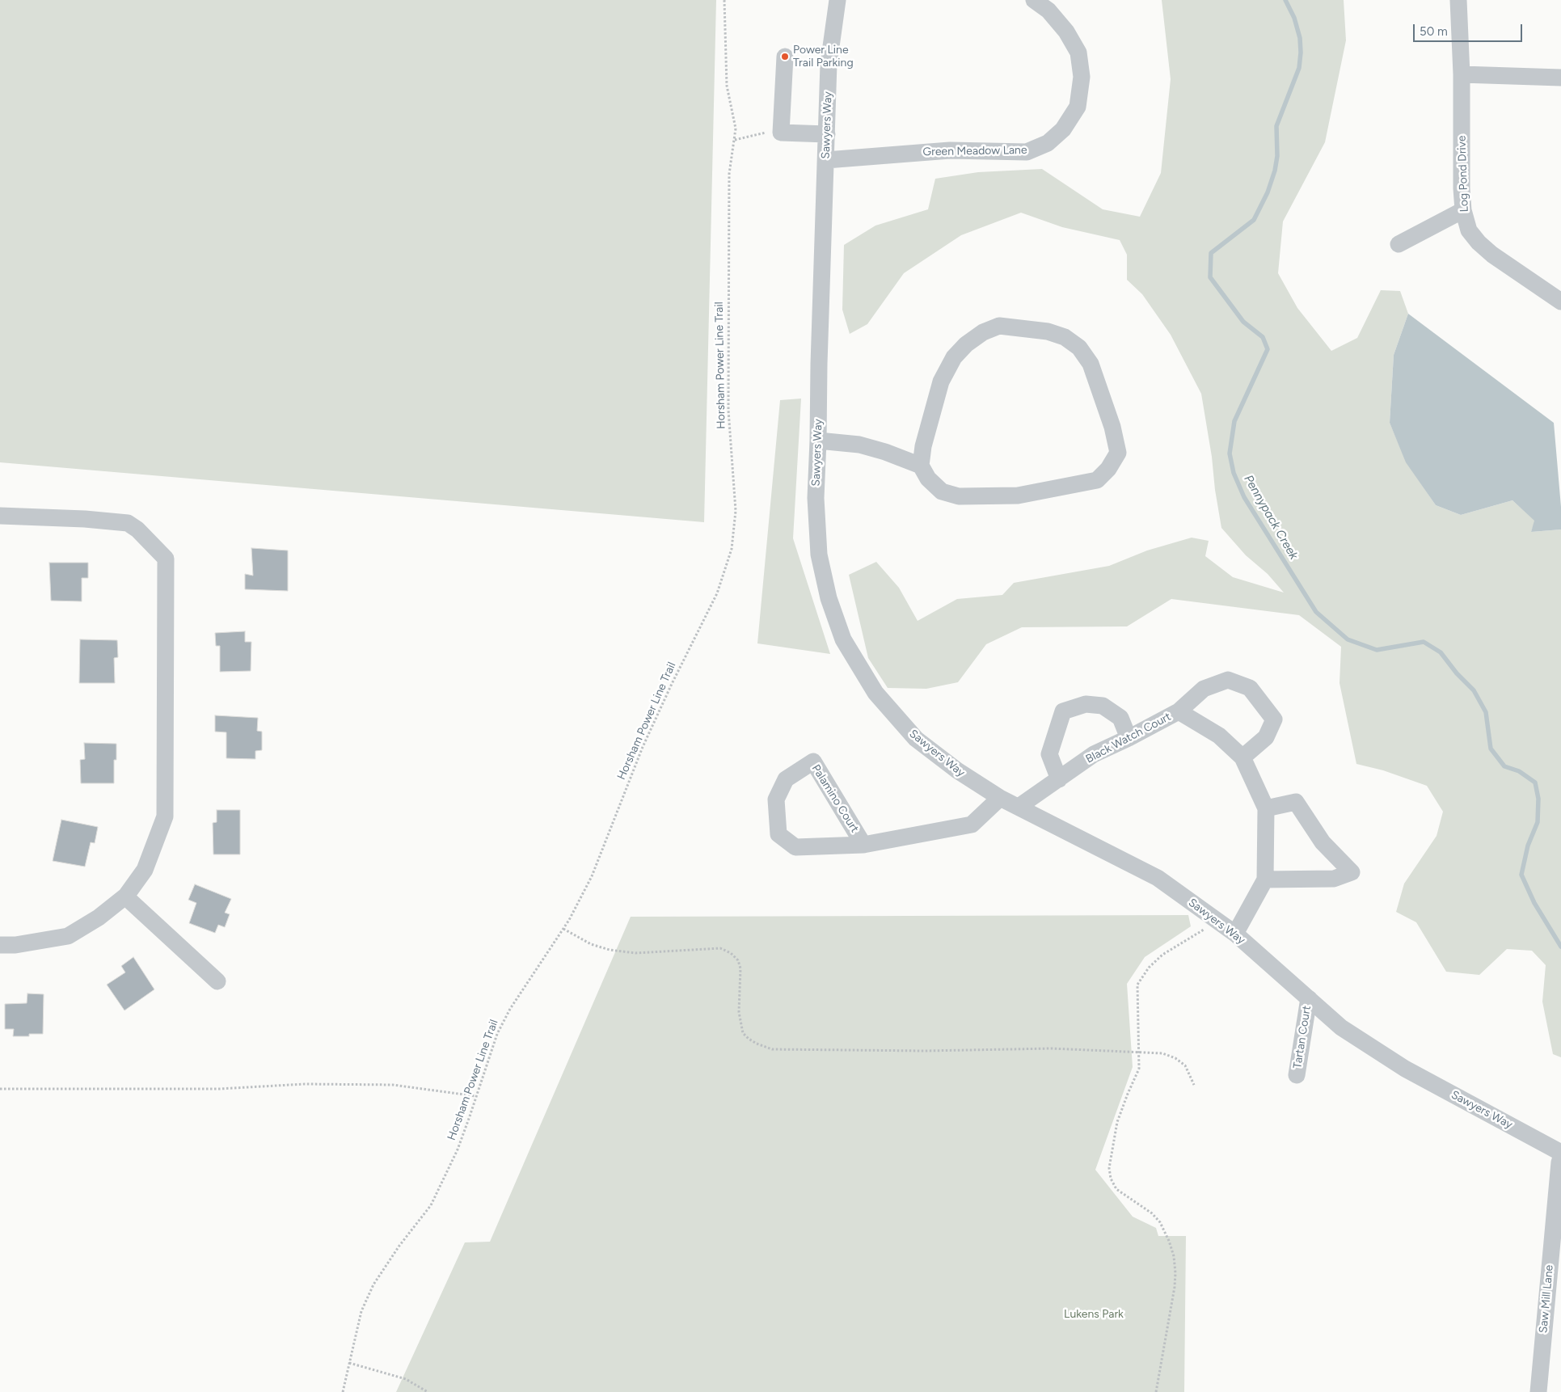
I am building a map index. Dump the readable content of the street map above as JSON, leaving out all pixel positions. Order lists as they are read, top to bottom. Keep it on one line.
{"streets":{"street":["Sawyers Way","Green Meadow Lane","Log Pond Drive","Black Watch Court","Palamino Court","Tartan Court","Saw Mill Lane"],"path":["Horsham Power Line Trail"]},"crossings":[["Sawyers Way","Green Meadow Lane"],["Sawyers Way","Black Watch Court"],["Sawyers Way","Palamino Court"],["Sawyers Way","Tartan Court"]],"water":["Pennypack Creek"],"parks":["Lukens Park"],"places":["Power Line Trail Parking"],"scale_bar":"50 m"}
